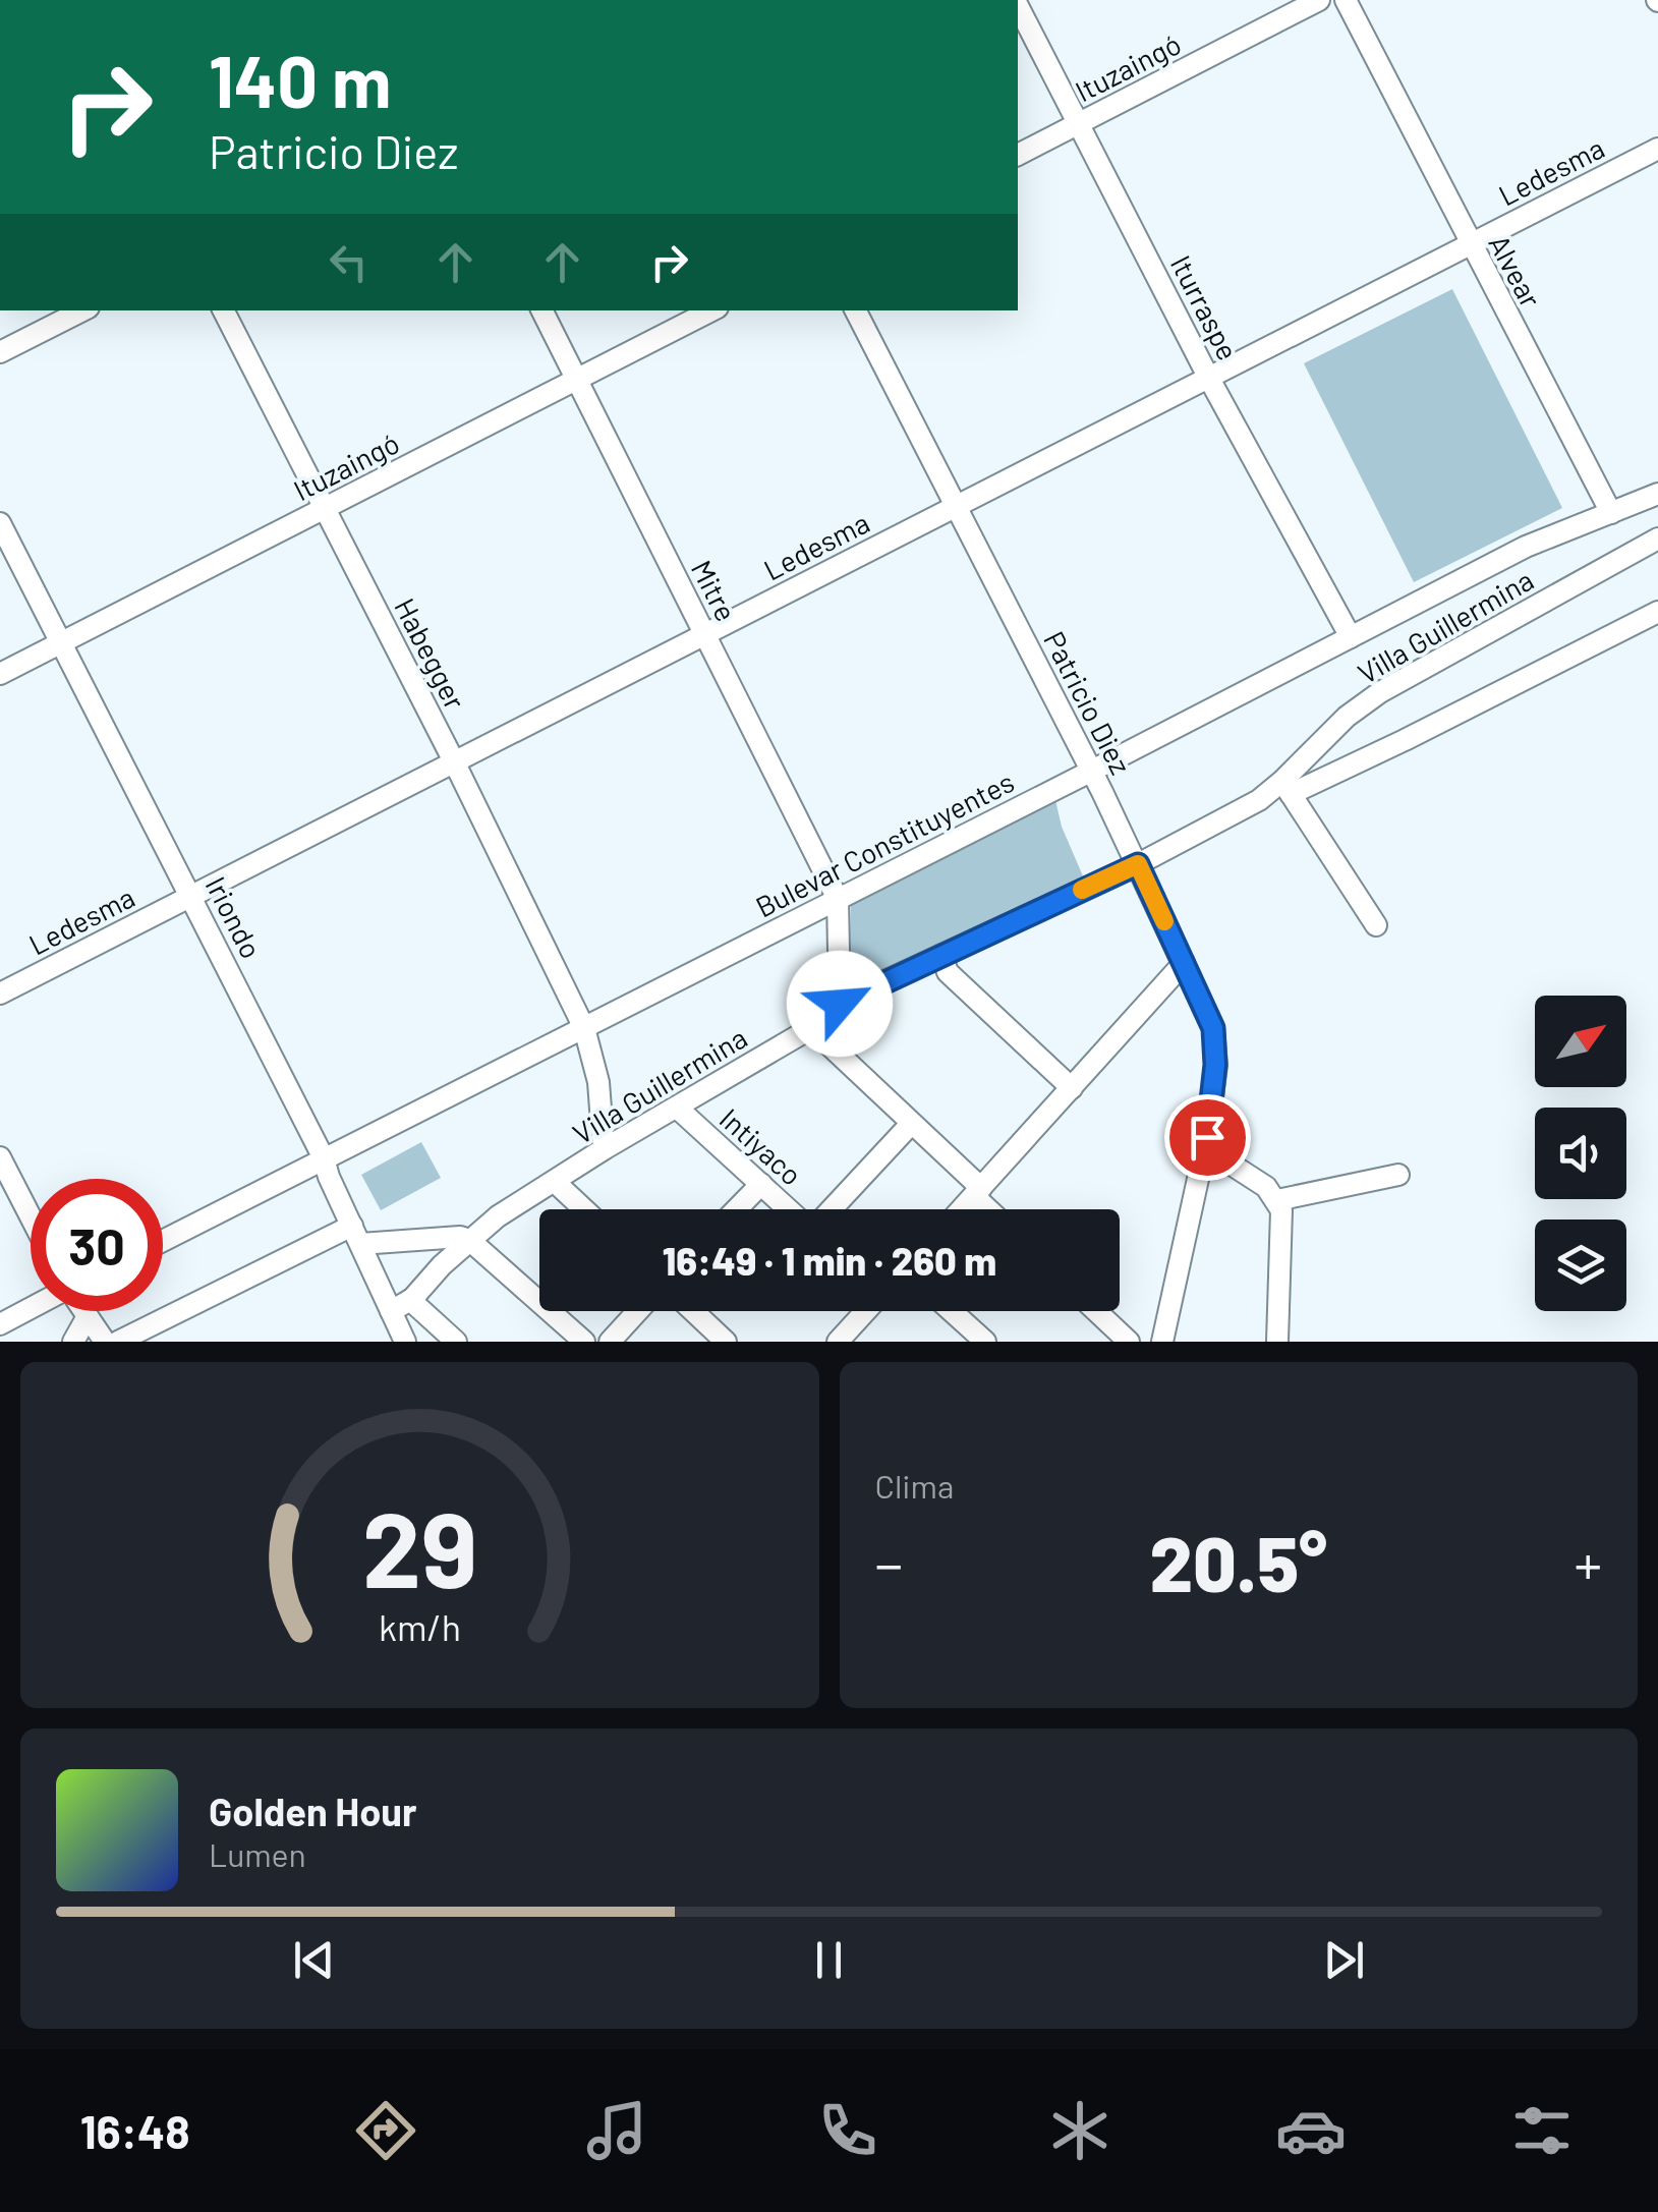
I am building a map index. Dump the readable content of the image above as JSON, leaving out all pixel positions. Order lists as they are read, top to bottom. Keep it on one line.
{"streets":{"street":["Ituzaingó","Ledesma","Alvear","Iturraspe","Mitre","Villa Guillermina","Habegger","Patricio Diez","Bulevar Constituyentes","Iriondo","Intiyaco"]},"crossings":[["Ituzaingó","Iturraspe"],["Ituzaingó","Mitre"],["Ituzaingó","Habegger"],["Ituzaingó","Iriondo"],["Ledesma","Alvear"],["Ledesma","Iturraspe"],["Ledesma","Mitre"],["Ledesma","Habegger"],["Ledesma","Patricio Diez"],["Ledesma","Iriondo"],["Alvear","Bulevar Constituyentes"],["Iturraspe","Bulevar Constituyentes"],["Mitre","Bulevar Constituyentes"],["Villa Guillermina","Habegger"],["Villa Guillermina","Patricio Diez"],["Villa Guillermina","Iriondo"],["Villa Guillermina","Intiyaco"],["Habegger","Bulevar Constituyentes"],["Patricio Diez","Bulevar Constituyentes"],["Bulevar Constituyentes","Iriondo"]],"north":"top right","page":{"turn":["140 m","Patricio Diez"],"limit":"30","trip":"16:49 · 1 min · 260 m","tile":"Clima","heat":["−","20.5°","+"],"song":["Golden Hour","Lumen"],"tabs":"16:48","gauge":["29","km/h"]}}
